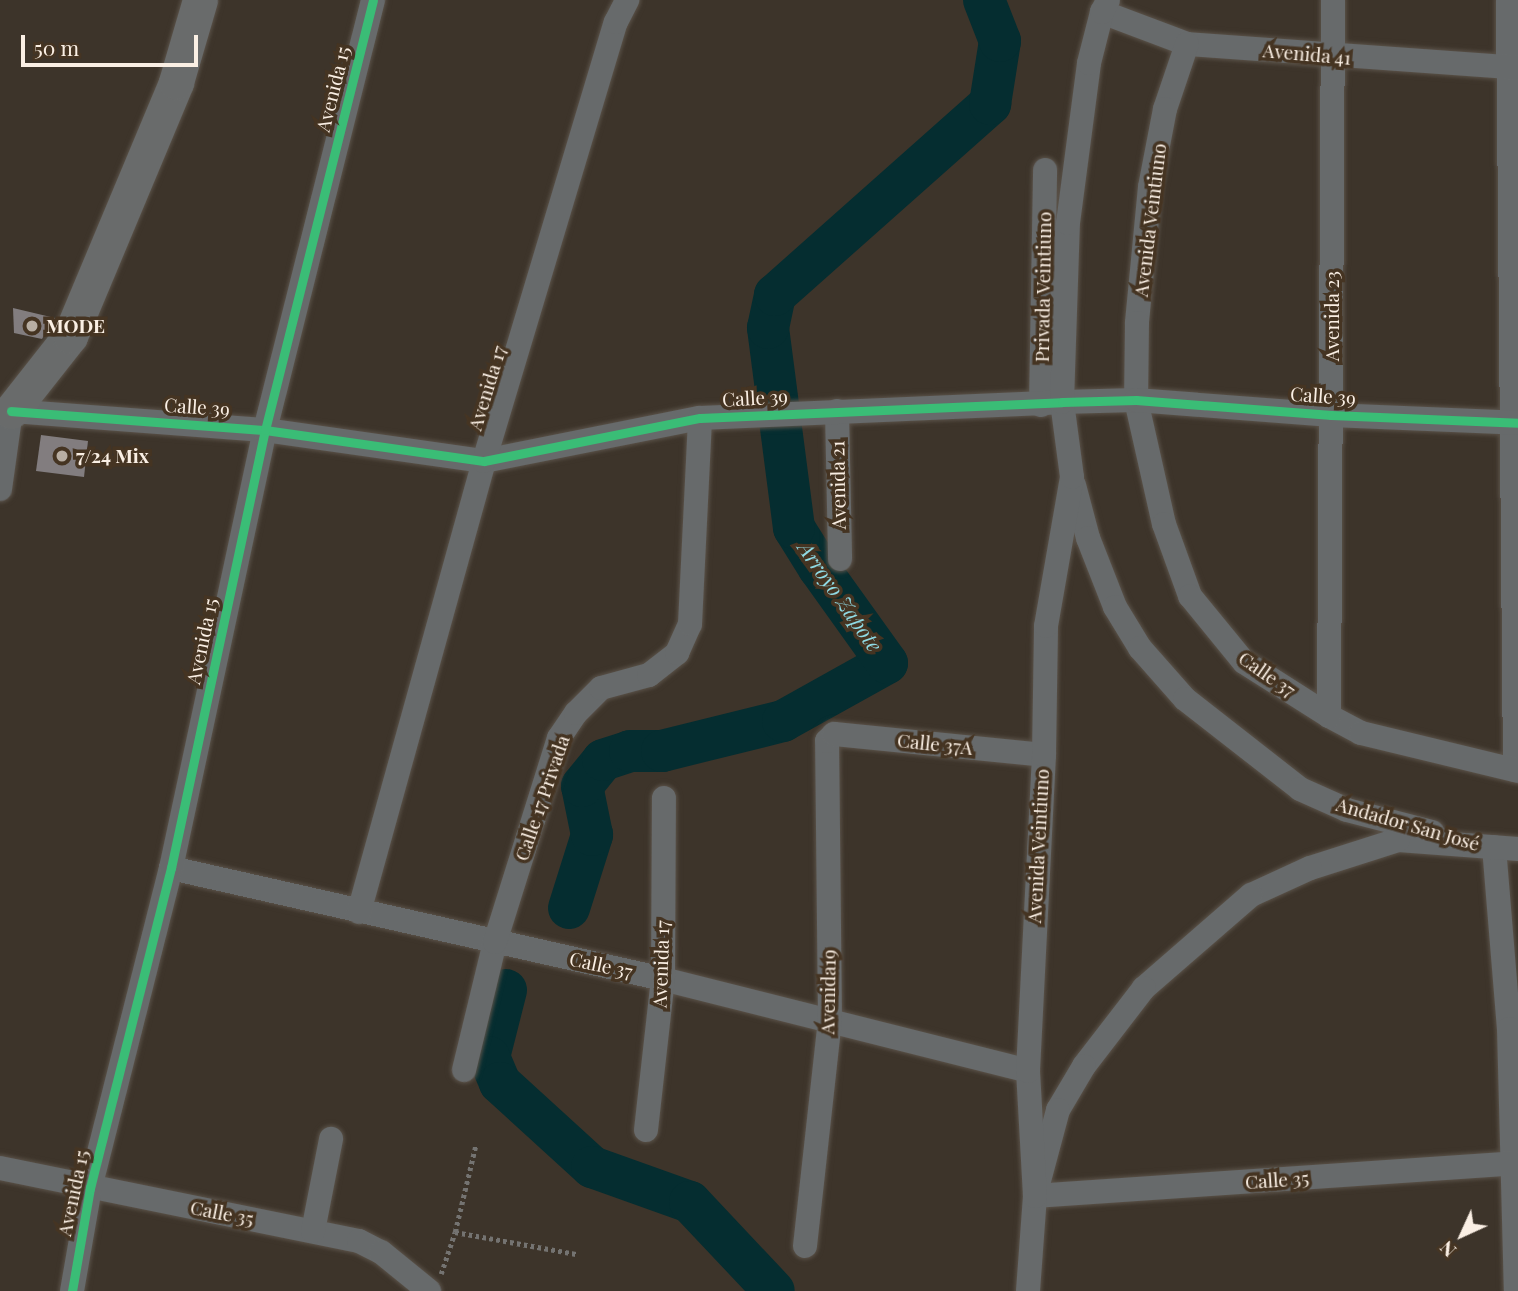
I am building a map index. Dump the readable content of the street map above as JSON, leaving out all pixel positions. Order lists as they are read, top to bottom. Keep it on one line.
{"streets":{"street":["Avenida 41","Avenida 15","Avenida Veintiuno","Privada Veintiuno","Avenida 23","Avenida 17","Calle 39","Avenida 21","Calle 37","Calle 37A","Calle 17 Privada","Andador San José","Avenida19","Calle 35"]},"crossings":[["Avenida 41","Avenida Veintiuno"],["Avenida 41","Avenida 23"],["Avenida 15","Calle 39"],["Avenida 15","Calle 37"],["Avenida 15","Calle 35"],["Avenida Veintiuno","Privada Veintiuno"],["Avenida Veintiuno","Calle 39"],["Avenida Veintiuno","Calle 37"],["Avenida Veintiuno","Calle 37A"],["Avenida Veintiuno","Andador San José"],["Avenida Veintiuno","Calle 35"],["Privada Veintiuno","Calle 39"],["Avenida 23","Calle 39"],["Avenida 23","Calle 37"],["Avenida 17","Calle 39"],["Avenida 17","Calle 37"],["Calle 39","Avenida 21"],["Calle 39","Calle 37"],["Calle 39","Calle 17 Privada"],["Calle 37","Calle 17 Privada"],["Calle 37","Avenida19"],["Calle 37A","Avenida19"],["Andador San José","Calle 35"]],"water":["Arroyo Zapote"],"places":["MODE","7/24 Mix"],"scale_bar":"50 m","north":"bottom left"}
